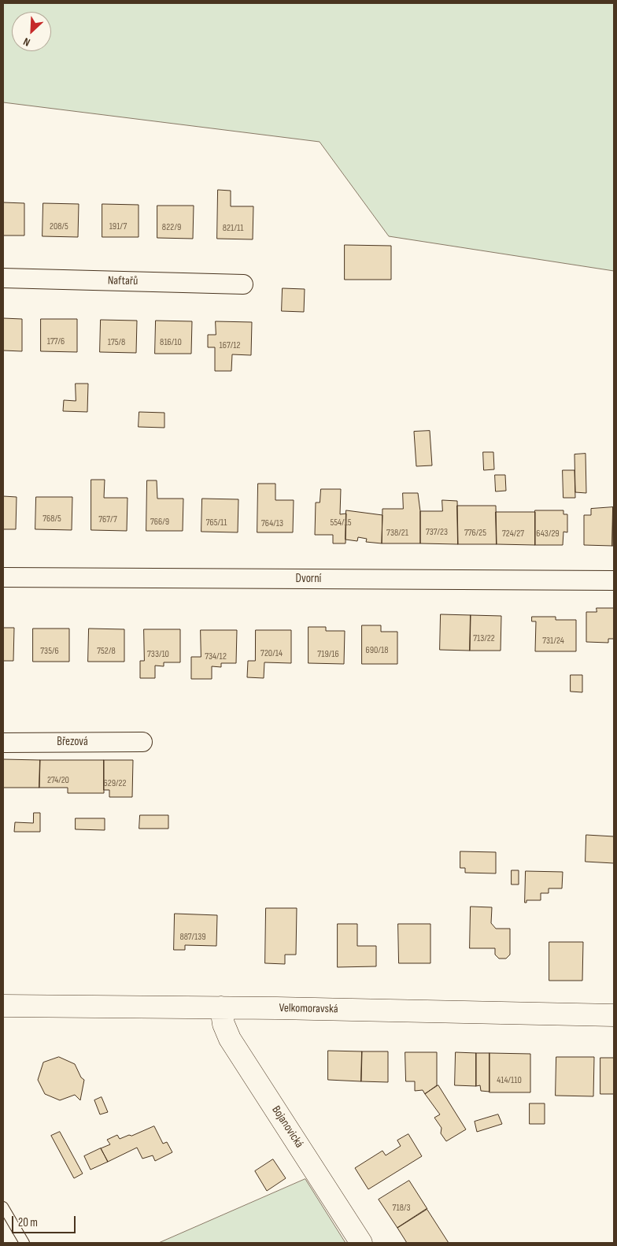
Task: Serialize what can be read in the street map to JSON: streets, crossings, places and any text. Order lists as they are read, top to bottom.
{
  "streets": {
    "street": [
      "Naftařů",
      "Dvorní",
      "Březová",
      "Velkomoravská",
      "Bojanovická"
    ]
  },
  "crossings": [
    ["Velkomoravská", "Bojanovická"]
  ],
  "house_numbers": [
    "208/5",
    "191/7",
    "822/9",
    "821/11",
    "177/6",
    "175/8",
    "816/10",
    "167/12",
    "768/5",
    "767/7",
    "766/9",
    "765/11",
    "554/15",
    "764/13",
    "737/23",
    "738/21",
    "776/25",
    "724/27",
    "643/29",
    "713/22",
    "731/24",
    "690/18",
    "735/6",
    "752/8",
    "720/14",
    "733/10",
    "719/16",
    "734/12",
    "274/20",
    "629/22",
    "887/139",
    "414/110",
    "718/3"
  ],
  "scale_bar": "20 m",
  "north": "bottom left"
}
